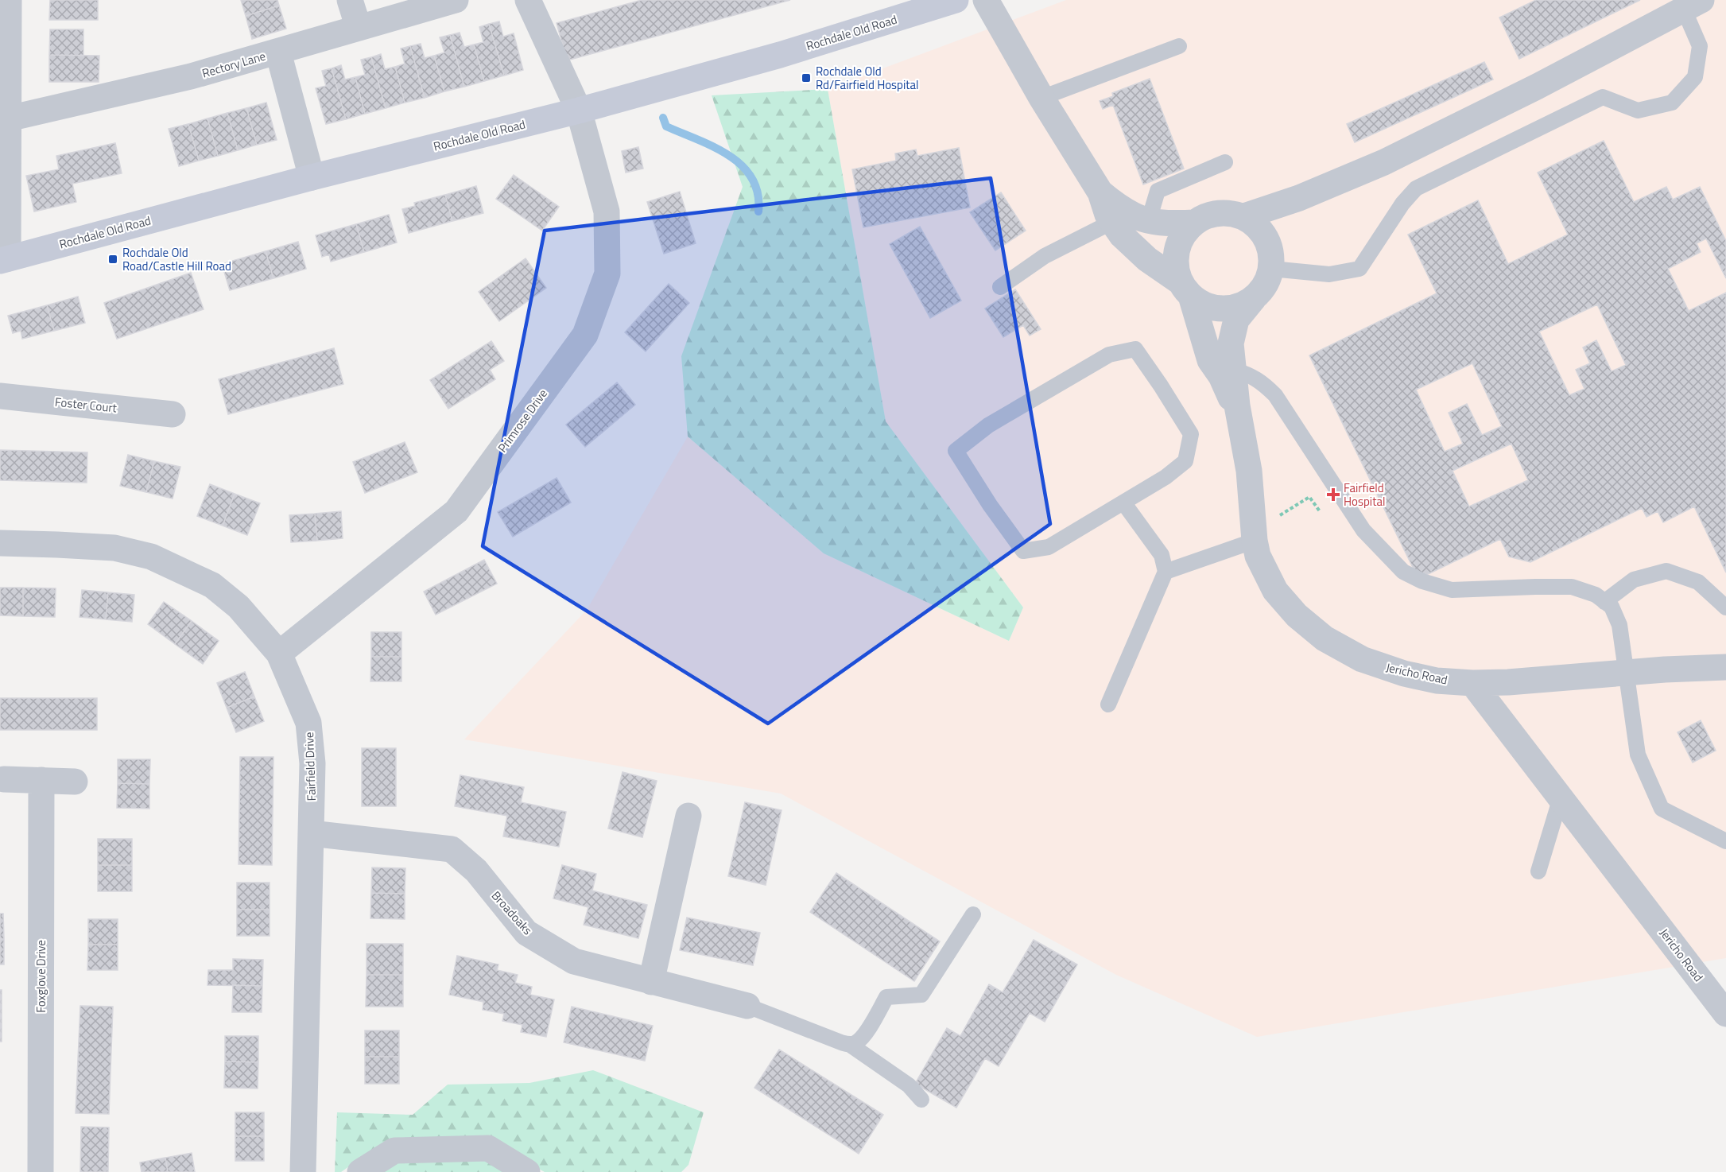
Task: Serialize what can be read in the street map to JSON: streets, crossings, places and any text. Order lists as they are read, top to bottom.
{
  "streets": {
    "main road": ["Rochdale Old Road"],
    "street": [
      "Rectory Lane",
      "Foster Court",
      "Primrose Drive",
      "Jericho Road",
      "Fairfield Drive",
      "Broadoaks",
      "Foxglove Drive"
    ]
  },
  "crossings": [
    ["Rochdale Old Road", "Primrose Drive"],
    ["Primrose Drive", "Fairfield Drive"],
    ["Fairfield Drive", "Broadoaks"]
  ],
  "places": {
    "transit": ["Rochdale Old Rd/Fairfield Hospital", "Rochdale Old Road/Castle Hill Road"],
    "health": ["Fairfield Hospital"]
  }
}
